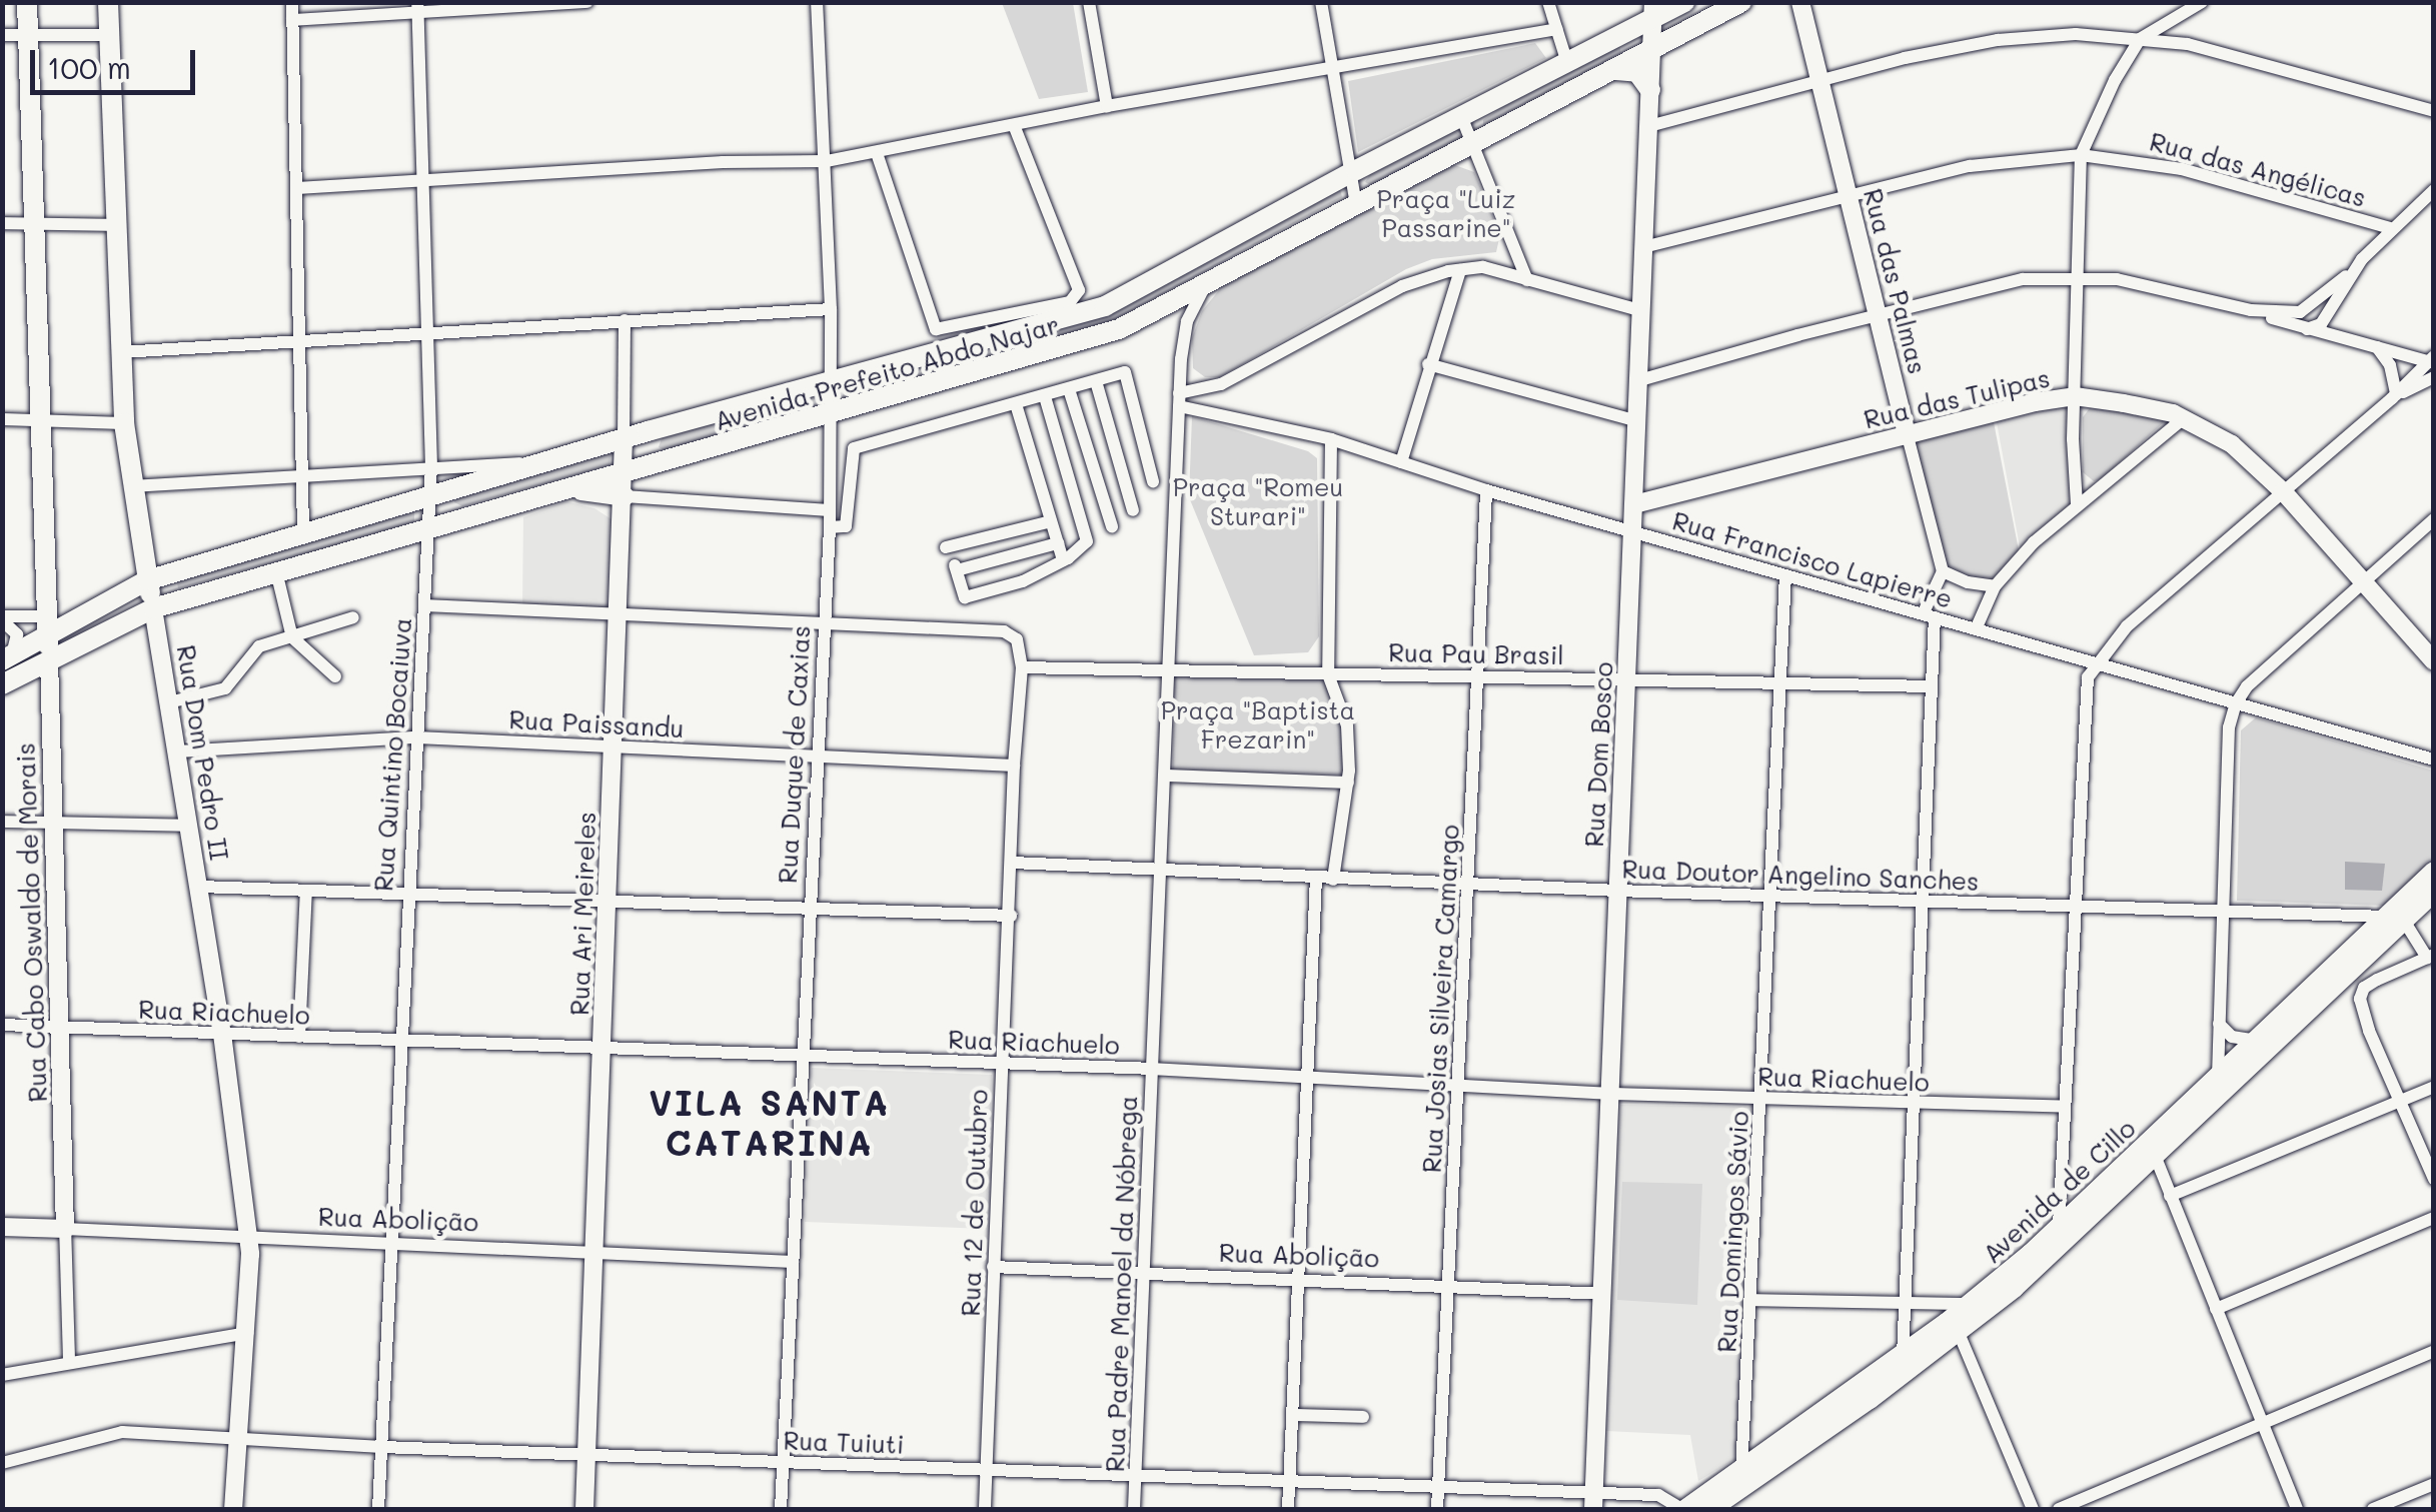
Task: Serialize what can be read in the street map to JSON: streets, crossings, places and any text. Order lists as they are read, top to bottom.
{
  "streets": {
    "main road": [
      "Rua das Palmas",
      "Avenida Prefeito Abdo Najar",
      "Rua das Tulipas",
      "Rua Dom Pedro II",
      "Rua Dom Bosco",
      "Rua Ari Meireles",
      "Rua Cabo Oswaldo de Morais",
      "Avenida de Cillo",
      "Rua Abolição"
    ],
    "street": [
      "Rua das Angélicas",
      "Rua Francisco Lapierre",
      "Rua Pau Brasil",
      "Rua Paissandu",
      "Rua Quintino Bocaiuva",
      "Rua Duque de Caxias",
      "Rua Doutor Angelino Sanches",
      "Rua Josias Silveira Camargo",
      "Rua Riachuelo",
      "Rua 12 de Outubro",
      "Rua Domingos Sávio",
      "Rua Padre Manoel da Nóbrega",
      "Rua Tuiuti"
    ]
  },
  "crossings": [
    ["Rua das Angélicas", "Rua das Palmas"],
    ["Rua das Angélicas", "Rua Dom Bosco"],
    ["Rua das Palmas", "Rua das Tulipas"],
    ["Avenida Prefeito Abdo Najar", "Rua Dom Pedro II"],
    ["Avenida Prefeito Abdo Najar", "Rua Quintino Bocaiuva"],
    ["Avenida Prefeito Abdo Najar", "Rua Duque de Caxias"],
    ["Avenida Prefeito Abdo Najar", "Rua Dom Bosco"],
    ["Avenida Prefeito Abdo Najar", "Rua Ari Meireles"],
    ["Avenida Prefeito Abdo Najar", "Rua Cabo Oswaldo de Morais"],
    ["Avenida Prefeito Abdo Najar", "Rua Padre Manoel da Nóbrega"],
    ["Rua das Tulipas", "Rua Dom Bosco"],
    ["Rua Francisco Lapierre", "Rua Dom Bosco"],
    ["Rua Francisco Lapierre", "Rua Josias Silveira Camargo"],
    ["Rua Francisco Lapierre", "Rua Domingos Sávio"],
    ["Rua Francisco Lapierre", "Rua Padre Manoel da Nóbrega"],
    ["Rua Pau Brasil", "Rua Dom Bosco"],
    ["Rua Pau Brasil", "Rua Josias Silveira Camargo"],
    ["Rua Pau Brasil", "Rua 12 de Outubro"],
    ["Rua Pau Brasil", "Rua Domingos Sávio"],
    ["Rua Pau Brasil", "Rua Padre Manoel da Nóbrega"],
    ["Rua Paissandu", "Rua Dom Pedro II"],
    ["Rua Paissandu", "Rua Quintino Bocaiuva"],
    ["Rua Paissandu", "Rua Duque de Caxias"],
    ["Rua Paissandu", "Rua Ari Meireles"],
    ["Rua Paissandu", "Rua 12 de Outubro"],
    ["Rua Dom Pedro II", "Rua Riachuelo"],
    ["Rua Dom Pedro II", "Rua Abolição"],
    ["Rua Dom Pedro II", "Rua Tuiuti"],
    ["Rua Quintino Bocaiuva", "Rua Riachuelo"],
    ["Rua Quintino Bocaiuva", "Rua Abolição"],
    ["Rua Quintino Bocaiuva", "Rua Tuiuti"],
    ["Rua Duque de Caxias", "Rua Riachuelo"],
    ["Rua Duque de Caxias", "Rua 12 de Outubro"],
    ["Rua Duque de Caxias", "Rua Abolição"],
    ["Rua Duque de Caxias", "Rua Tuiuti"],
    ["Rua Dom Bosco", "Rua Doutor Angelino Sanches"],
    ["Rua Dom Bosco", "Rua Riachuelo"],
    ["Rua Dom Bosco", "Rua Abolição"],
    ["Rua Dom Bosco", "Rua Tuiuti"],
    ["Rua Doutor Angelino Sanches", "Rua Josias Silveira Camargo"],
    ["Rua Doutor Angelino Sanches", "Avenida de Cillo"],
    ["Rua Doutor Angelino Sanches", "Rua 12 de Outubro"],
    ["Rua Doutor Angelino Sanches", "Rua Domingos Sávio"],
    ["Rua Doutor Angelino Sanches", "Rua Padre Manoel da Nóbrega"],
    ["Rua Ari Meireles", "Rua Riachuelo"],
    ["Rua Ari Meireles", "Rua Abolição"],
    ["Rua Ari Meireles", "Rua Tuiuti"],
    ["Rua Cabo Oswaldo de Morais", "Rua Riachuelo"],
    ["Rua Cabo Oswaldo de Morais", "Rua Abolição"],
    ["Rua Josias Silveira Camargo", "Rua Riachuelo"],
    ["Rua Josias Silveira Camargo", "Rua Abolição"],
    ["Rua Josias Silveira Camargo", "Rua Tuiuti"],
    ["Rua Riachuelo", "Rua 12 de Outubro"],
    ["Rua Riachuelo", "Rua Domingos Sávio"],
    ["Rua Riachuelo", "Rua Padre Manoel da Nóbrega"],
    ["Avenida de Cillo", "Rua Domingos Sávio"],
    ["Avenida de Cillo", "Rua Tuiuti"],
    ["Rua 12 de Outubro", "Rua Abolição"],
    ["Rua 12 de Outubro", "Rua Tuiuti"],
    ["Rua Abolição", "Rua Padre Manoel da Nóbrega"],
    ["Rua Padre Manoel da Nóbrega", "Rua Tuiuti"]
  ],
  "districts": ["VILA SANTA CATARINA"],
  "parks": ["Praça \"Luiz Passarine\"", "Praça \"Romeu Sturari\"", "Praça \"Baptista Frezarin\""],
  "scale_bar": "100 m"
}
